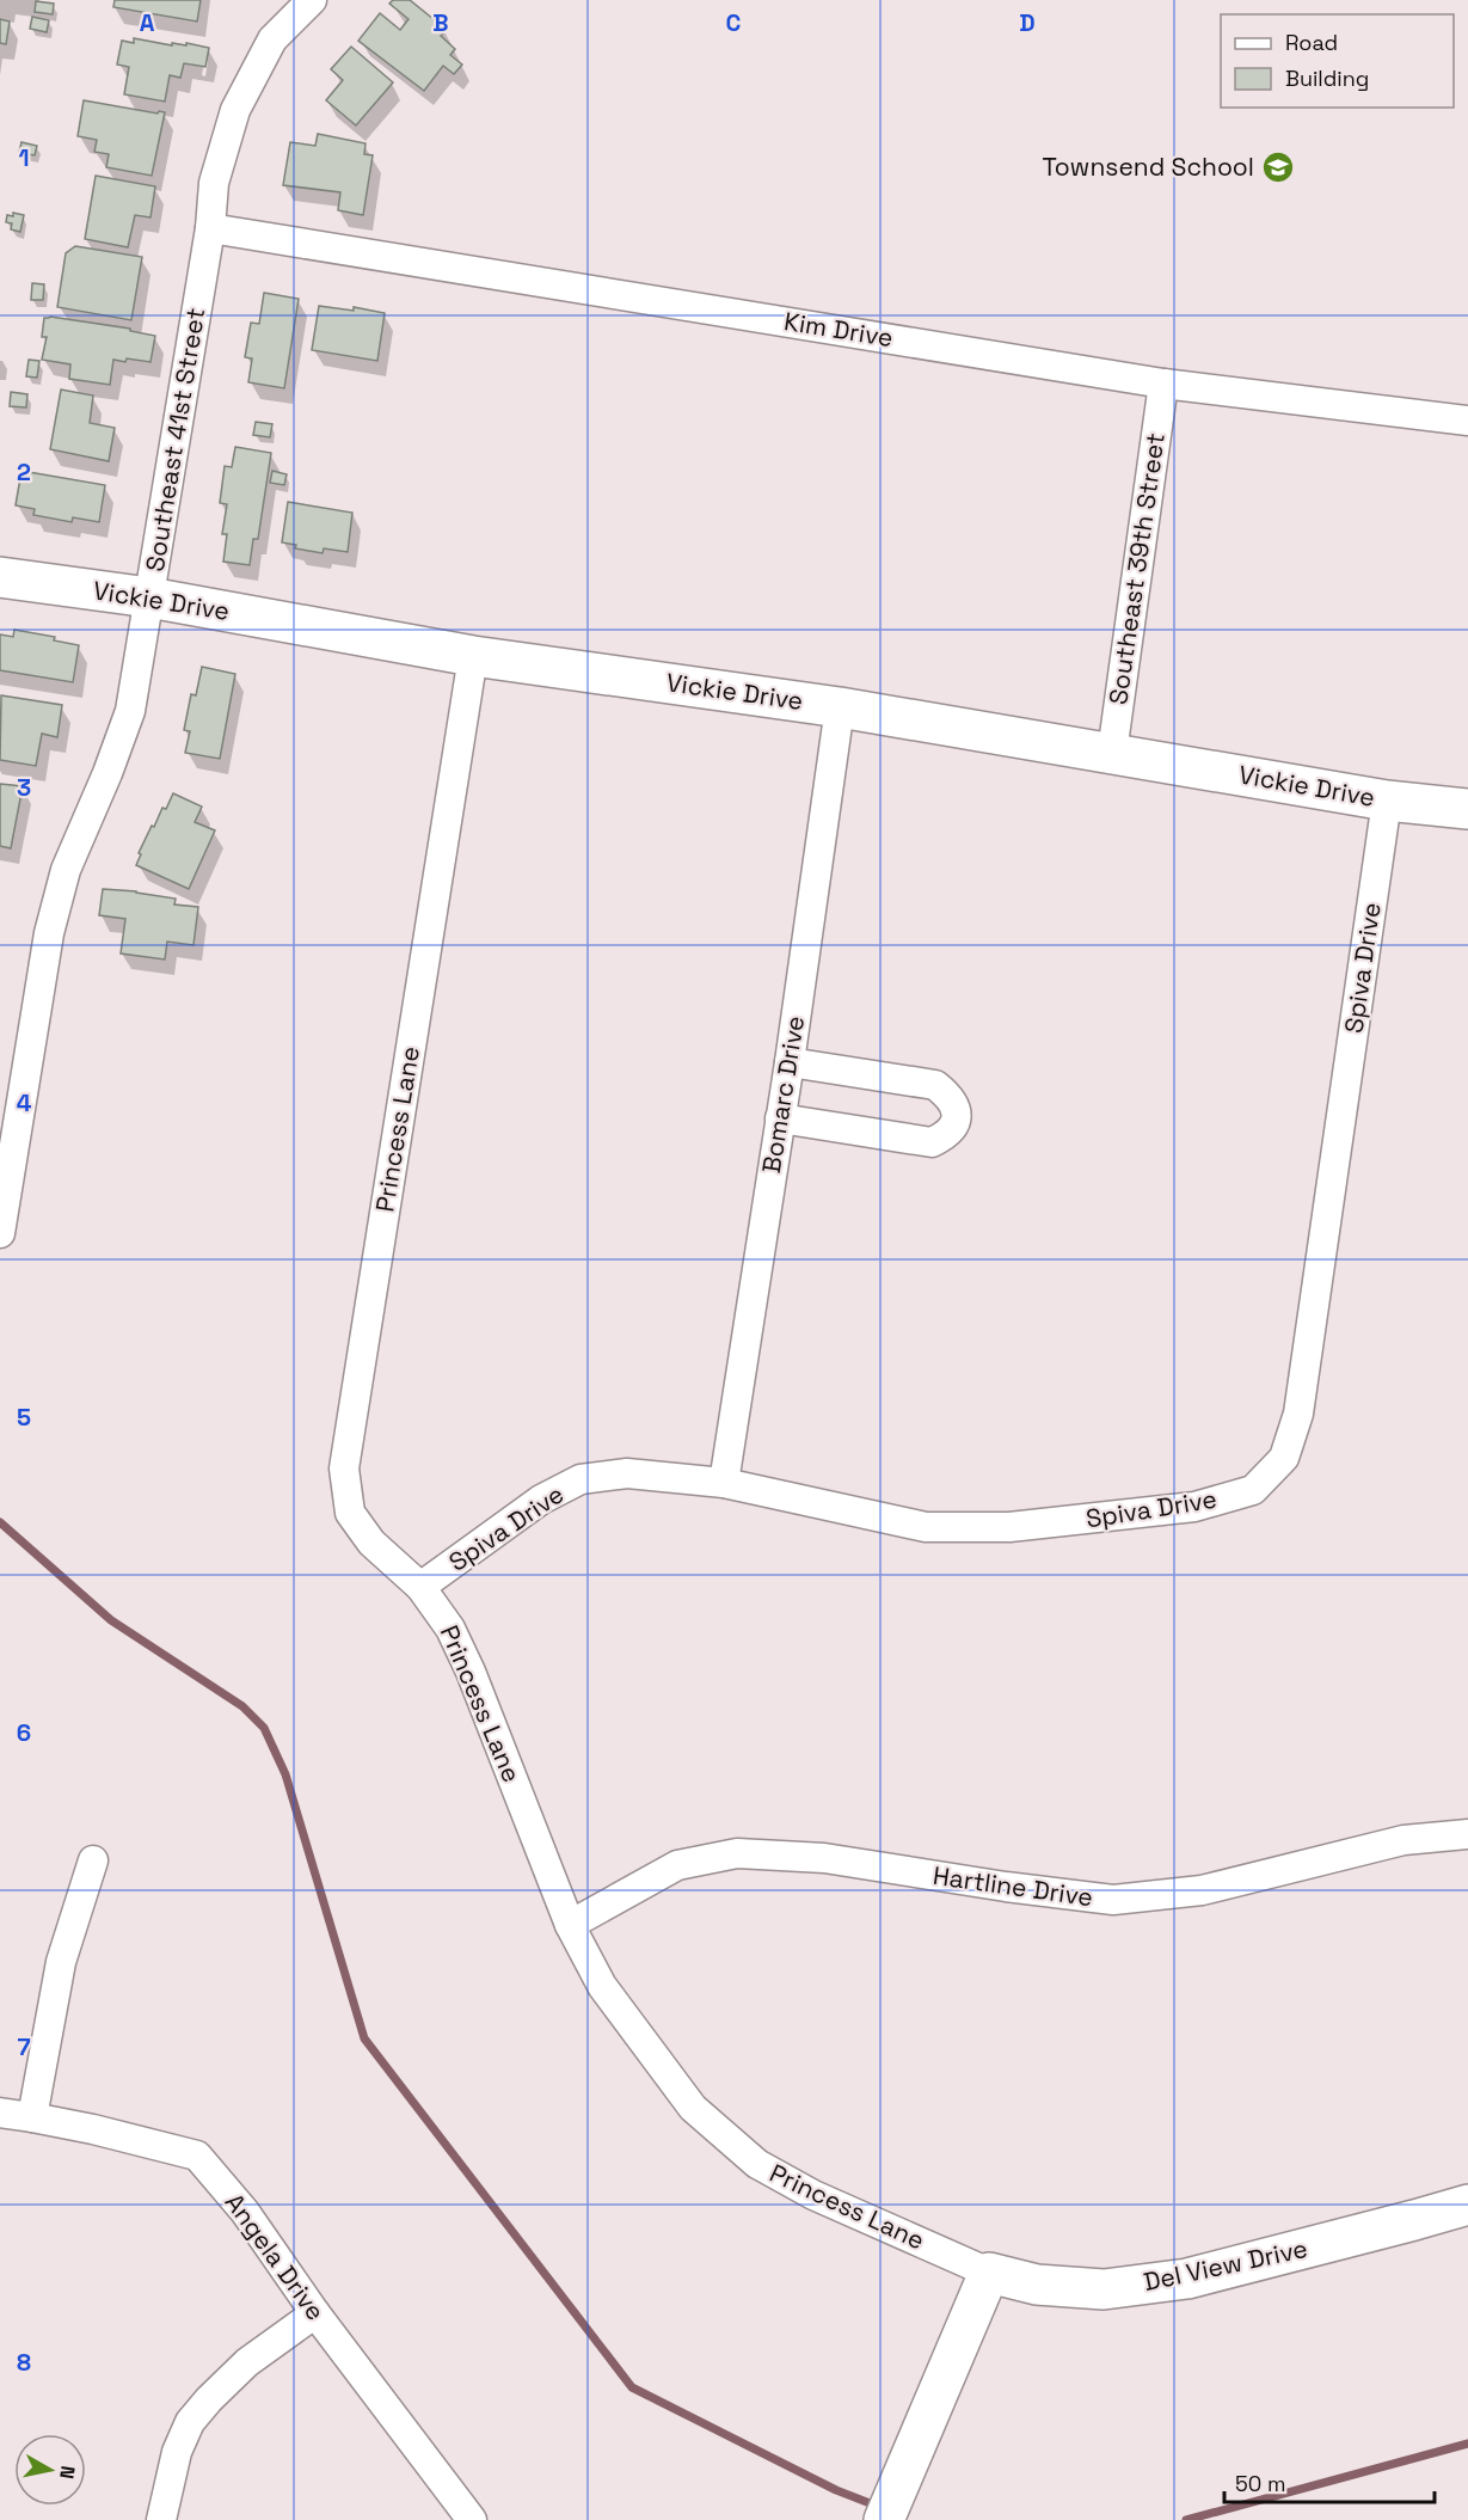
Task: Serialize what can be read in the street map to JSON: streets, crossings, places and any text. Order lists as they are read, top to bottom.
{
  "streets": {
    "street": [
      "Kim Drive",
      "Southeast 41st Street",
      "Southeast 39th Street",
      "Vickie Drive",
      "Spiva Drive",
      "Bomarc Drive",
      "Princess Lane",
      "Hartline Drive",
      "Angela Drive",
      "Del View Drive"
    ]
  },
  "crossings": [
    ["Kim Drive", "Southeast 41st Street"],
    ["Kim Drive", "Southeast 39th Street"],
    ["Southeast 41st Street", "Vickie Drive"],
    ["Southeast 39th Street", "Vickie Drive"],
    ["Vickie Drive", "Spiva Drive"],
    ["Vickie Drive", "Bomarc Drive"],
    ["Vickie Drive", "Princess Lane"],
    ["Spiva Drive", "Bomarc Drive"],
    ["Spiva Drive", "Princess Lane"],
    ["Princess Lane", "Hartline Drive"],
    ["Princess Lane", "Del View Drive"]
  ],
  "places": {
    "school or university": ["Townsend School"]
  },
  "legend": ["Road", "Building"],
  "scale_bar": "50 m",
  "north": "right",
  "grid": {
    "columns": [
      "A",
      "B",
      "C",
      "D"
    ],
    "rows": [
      "1",
      "2",
      "3",
      "4",
      "5",
      "6",
      "7",
      "8"
    ]
  }
}
